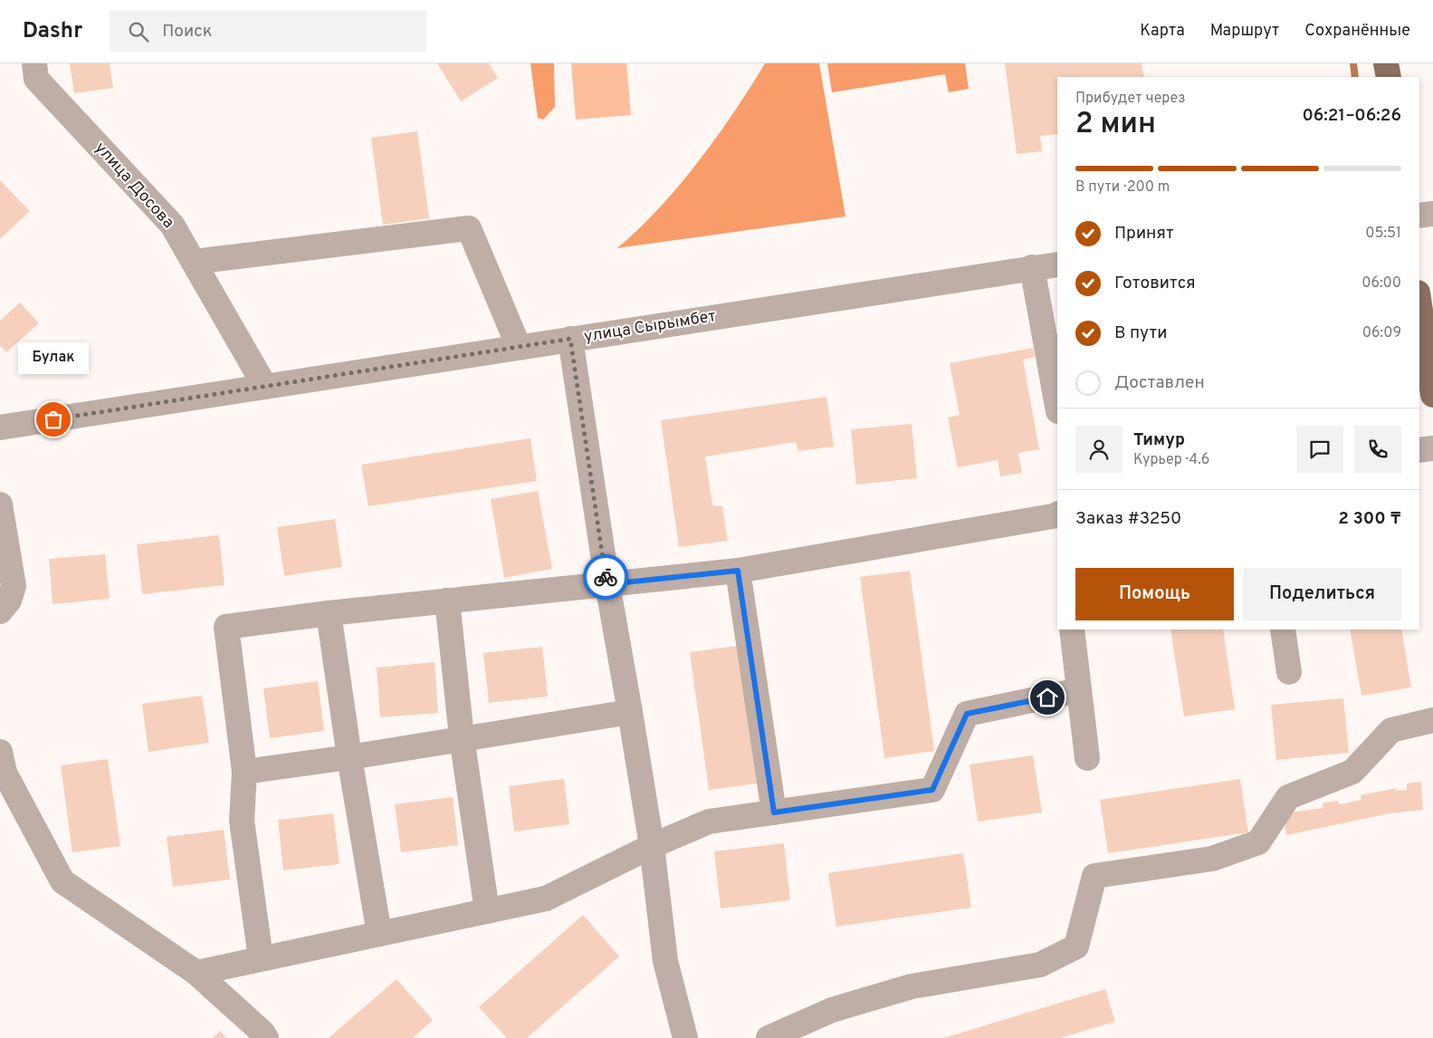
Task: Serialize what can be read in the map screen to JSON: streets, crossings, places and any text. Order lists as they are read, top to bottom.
{
  "streets": {
    "street": ["улица Досова", "улица Сырымбет"]
  },
  "crossings": [
    ["улица Досова", "улица Сырымбет"]
  ],
  "places": ["Булак"],
  "page": {
    "header": "Dashr",
    "search": "Поиск",
    "nav": ["Карта", "Маршрут", "Сохранённые"],
    "heading": ["2 мин", "Прибудет через", "06:21–06:26"],
    "panel": [
      "Тимур",
      "Курьер · 4.6",
      "Заказ #3250",
      "2 300 ₸"
    ],
    "bar": "В пути · 200 m",
    "list": [
      ["Принят", "05:51"],
      ["Готовится", "06:00"],
      ["В пути", "06:09"],
      "Доставлен"
    ],
    "bubble": "Булак",
    "buttons": ["Помощь", "Поделиться"]
  }
}
